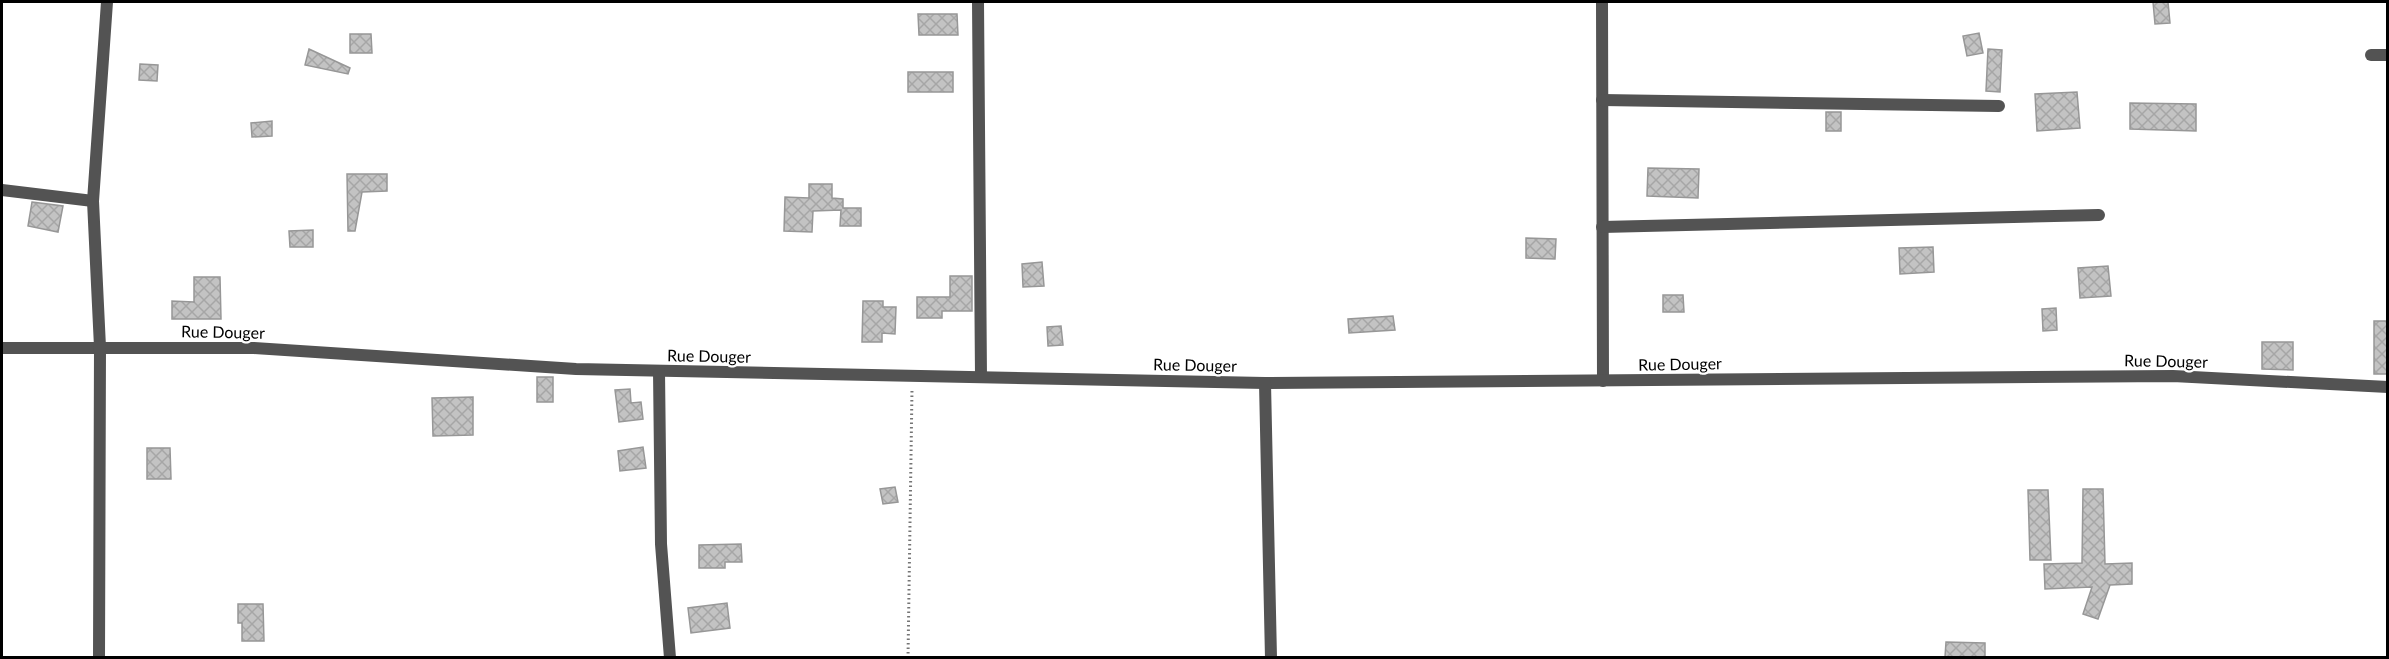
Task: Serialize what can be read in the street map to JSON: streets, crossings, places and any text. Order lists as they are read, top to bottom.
{
  "streets": {
    "street": ["Rue Douger"]
  }
}
